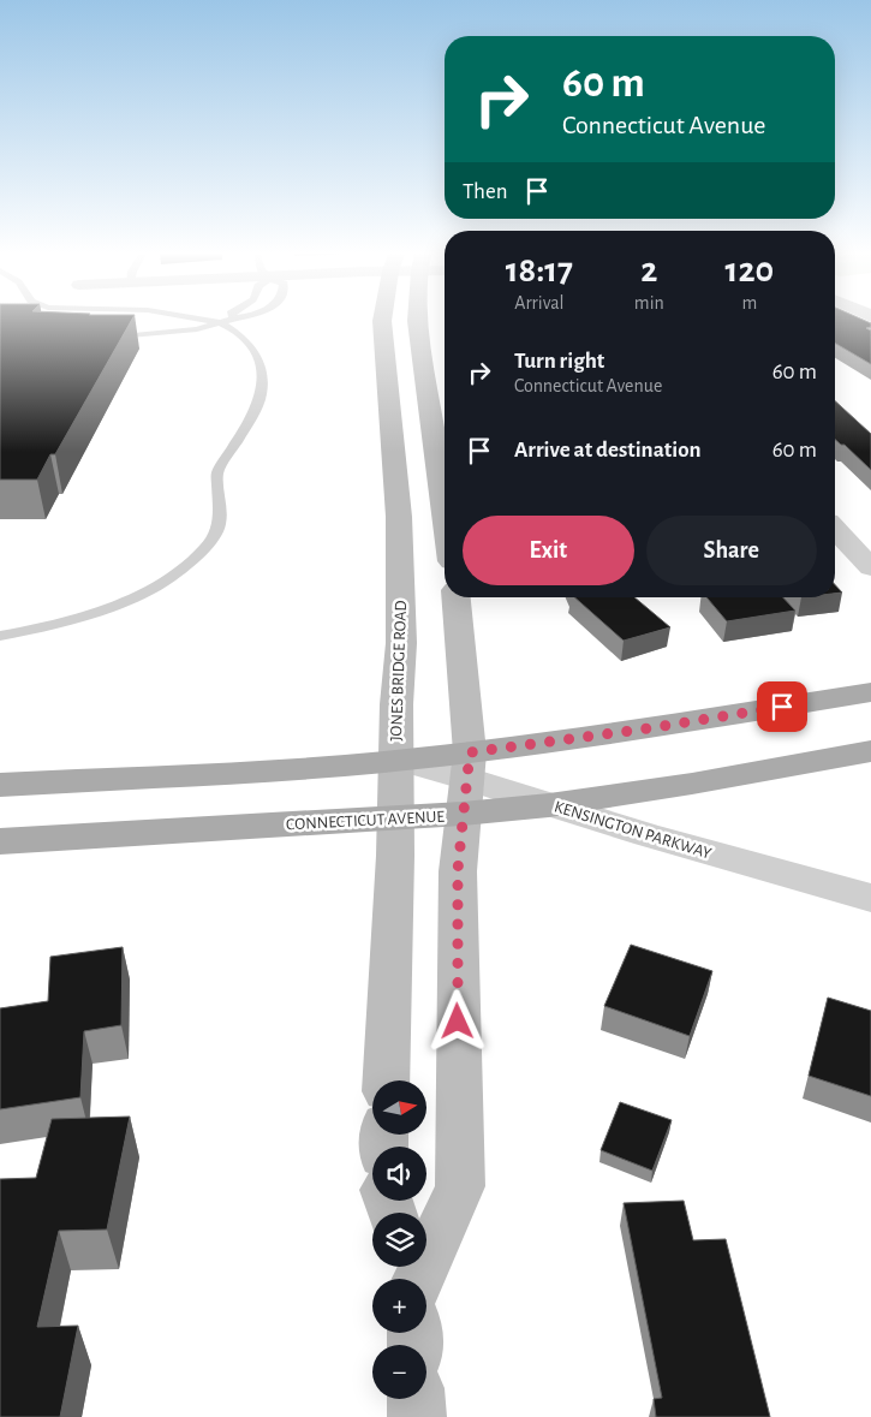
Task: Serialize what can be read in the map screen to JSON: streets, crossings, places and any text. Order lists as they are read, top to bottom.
{
  "streets": {
    "main road": ["JONES BRIDGE ROAD", "CONNECTICUT AVENUE"],
    "street": ["KENSINGTON PARKWAY"]
  },
  "crossings": [
    ["JONES BRIDGE ROAD", "CONNECTICUT AVENUE"],
    ["CONNECTICUT AVENUE", "KENSINGTON PARKWAY"]
  ],
  "north": "right",
  "page": {
    "turn": ["60 m", "Connecticut Avenue"],
    "then": "Then",
    "eta": [
      "18:17",
      "Arrival",
      "2",
      "min",
      "120",
      "m"
    ],
    "list": [
      {
        "name": "Turn right",
        "note": "Connecticut Avenue",
        "value": "60 m"
      },
      {
        "name": "Arrive at destination",
        "value": "60 m"
      }
    ],
    "buttons": ["Exit", "Share"],
    "map_buttons": ["+", "−"]
  }
}
